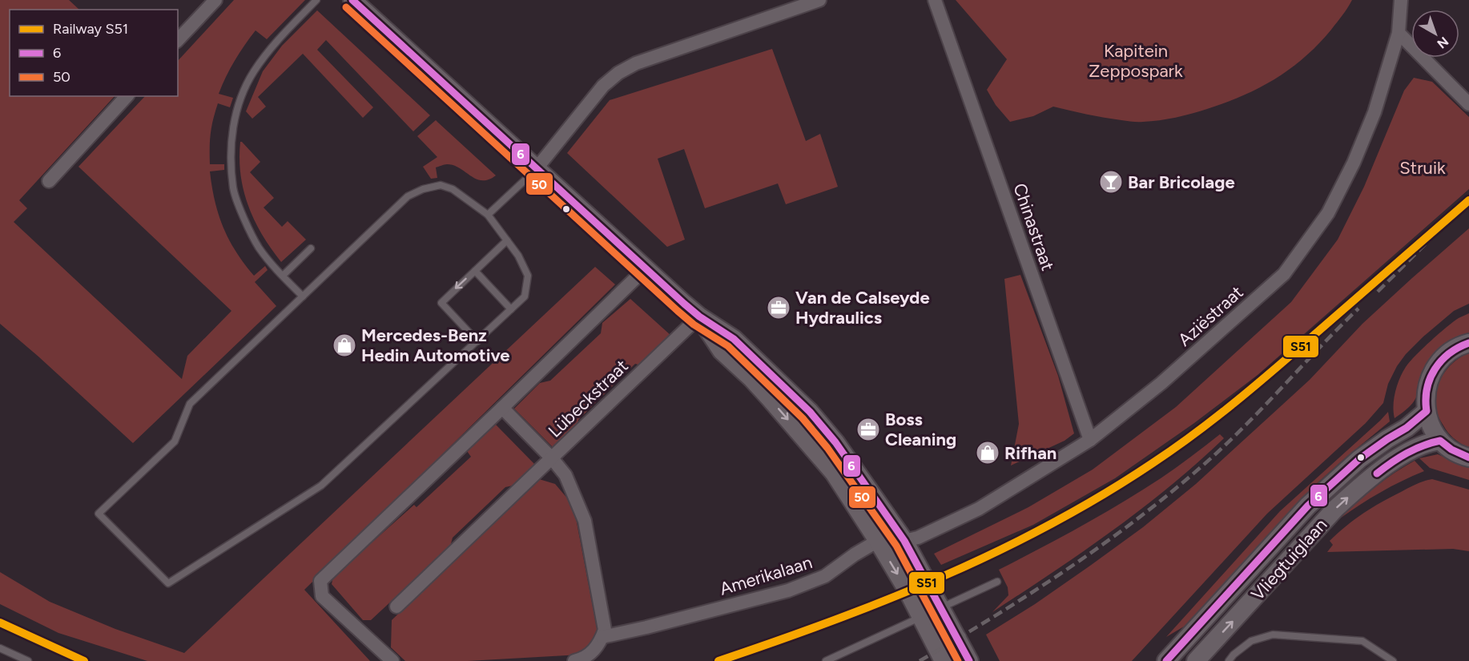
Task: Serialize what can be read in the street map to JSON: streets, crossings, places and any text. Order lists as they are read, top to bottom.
{
  "streets": {
    "main road": ["Vliegtuiglaan"],
    "street": [
      "Chinastraat",
      "Aziëstraat",
      "Lübeckstraat",
      "Amerikalaan"
    ]
  },
  "crossings": [
    ["Chinastraat", "Aziëstraat"]
  ],
  "parks": ["Kapitein Zeppospark", "Struik"],
  "places": {
    "bar": ["Bar Bricolage"],
    "office": ["Van de Calseyde Hydraulics", "Boss Cleaning"],
    "shop": ["Mercedes-Benz Hedin Automotive", "Rifhan"]
  },
  "lines": ["transit line 6", "transit line 50", "rail line S51"],
  "legend": ["Railway S51", "6", "50"],
  "north": "bottom right"
}
